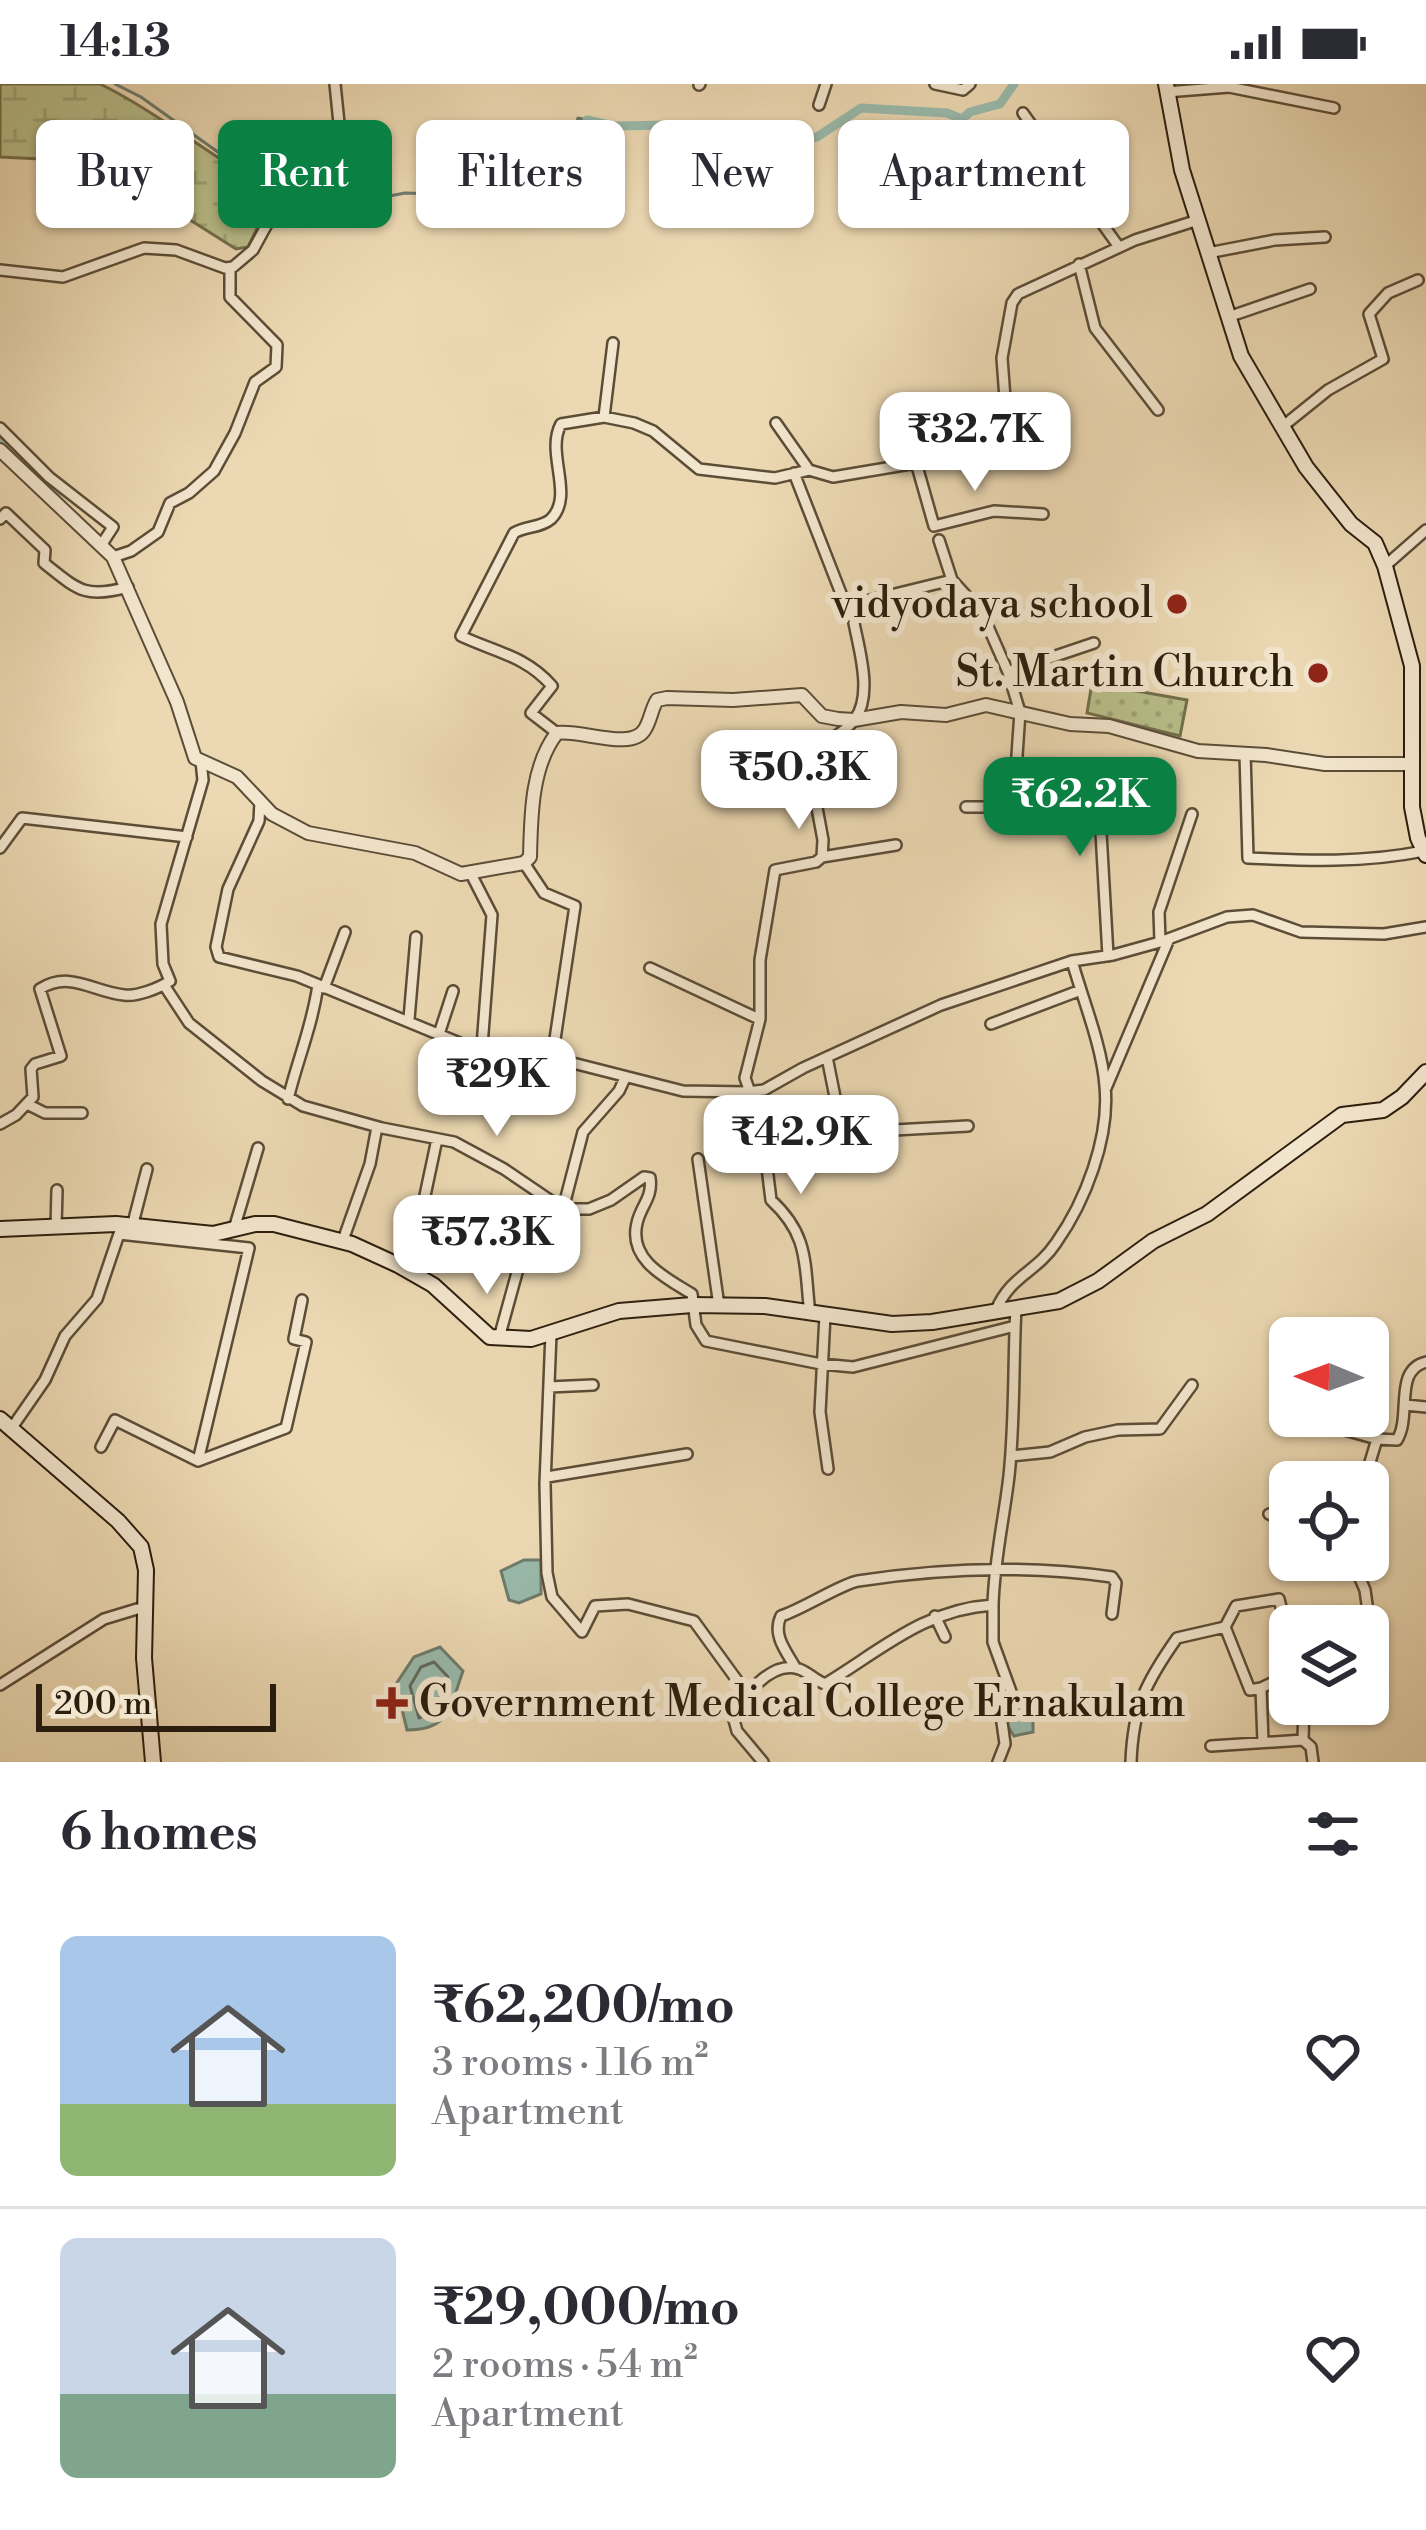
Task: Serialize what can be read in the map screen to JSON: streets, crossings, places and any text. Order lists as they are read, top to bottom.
{
  "places": {
    "other": ["vidyodaya school", "St. Martin Church"],
    "health": ["Government Medical College Ernakulam"]
  },
  "scale_bar": "200 m",
  "north": "left",
  "page": {
    "status": "14:13",
    "chip": [
      "Buy",
      "Rent",
      "Filters",
      "New",
      "Apartment"
    ],
    "price": [
      "₹32.7K",
      "₹50.3K",
      "₹62.2K",
      "₹29K",
      "₹42.9K",
      "₹57.3K"
    ],
    "scale": "200 m",
    "heading": "6 homes",
    "list": [
      {
        "name": "₹62,200/mo",
        "note": "3 rooms · 116 m² · Apartment"
      },
      {
        "name": "₹29,000/mo",
        "note": "2 rooms · 54 m² · Apartment"
      }
    ]
  }
}
